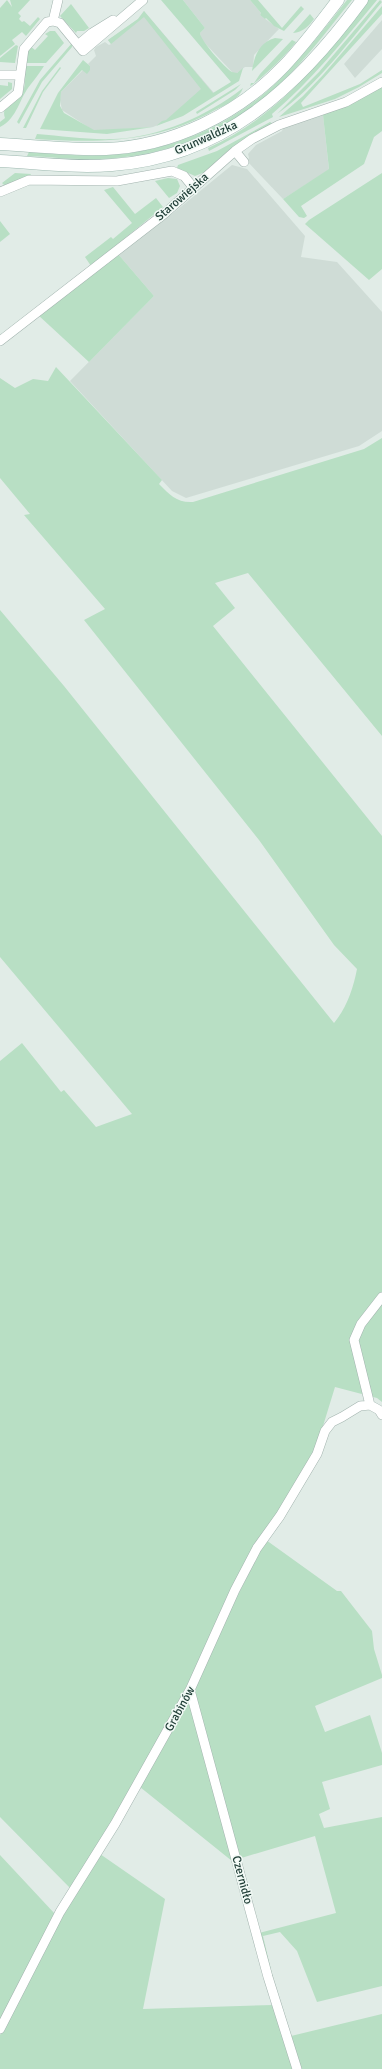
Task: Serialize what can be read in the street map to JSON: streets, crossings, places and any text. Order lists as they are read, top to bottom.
{
  "streets": {
    "main road": ["Grunwaldzka"],
    "street": ["Starowiejska", "Grabinów", "Czernidło"]
  },
  "crossings": [
    ["Grunwaldzka", "Starowiejska"],
    ["Grabinów", "Czernidło"]
  ]
}
